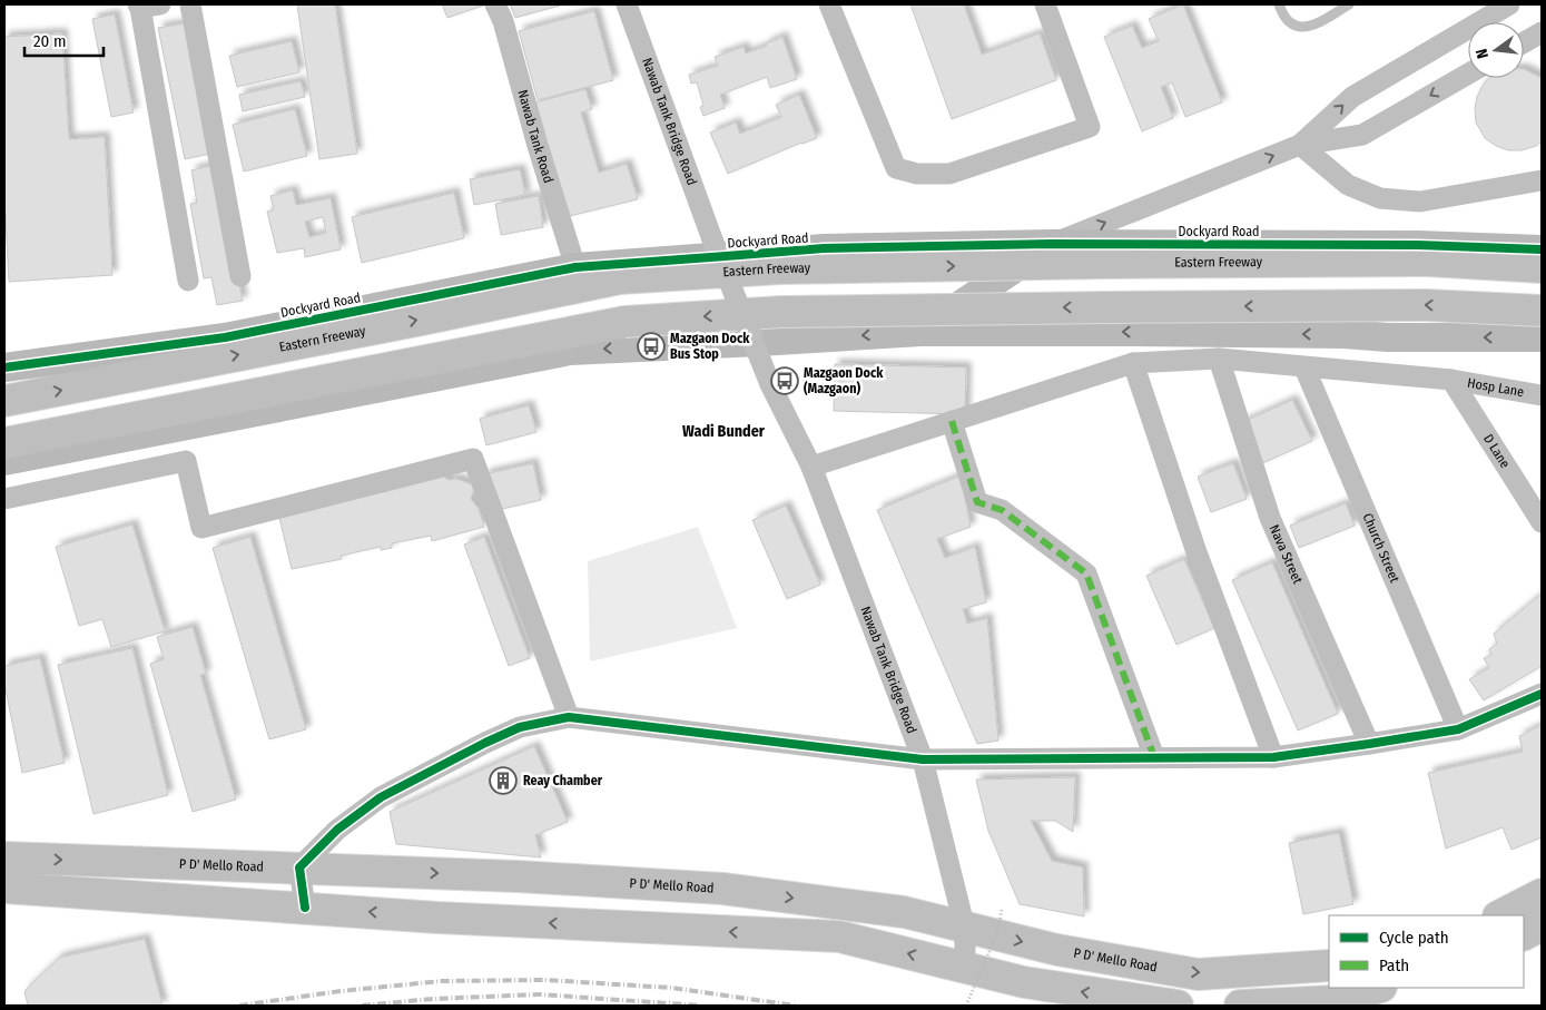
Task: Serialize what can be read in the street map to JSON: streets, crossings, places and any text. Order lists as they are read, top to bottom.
{
  "streets": {
    "main road": ["Eastern Freeway", "P D' Mello Road"],
    "street": [
      "Nawab Tank Bridge Road",
      "Nawab Tank Road",
      "Dockyard Road",
      "Hosp Lane",
      "D Lane",
      "Church Street",
      "Nava Street"
    ]
  },
  "crossings": [
    ["Nawab Tank Bridge Road", "Dockyard Road"],
    ["Nawab Tank Bridge Road", "Hosp Lane"],
    ["Nawab Tank Bridge Road", "P D' Mello Road"],
    ["Nawab Tank Road", "Dockyard Road"],
    ["Hosp Lane", "D Lane"],
    ["Hosp Lane", "Church Street"],
    ["Hosp Lane", "Nava Street"]
  ],
  "districts": ["Wadi Bunder"],
  "places": {
    "bus stop": ["Mazgaon Dock Bus Stop", "Mazgaon Dock (Mazgaon)"],
    "building": ["Reay Chamber"]
  },
  "legend": ["Cycle path", "Path"],
  "scale_bar": "20 m",
  "north": "left"
}
